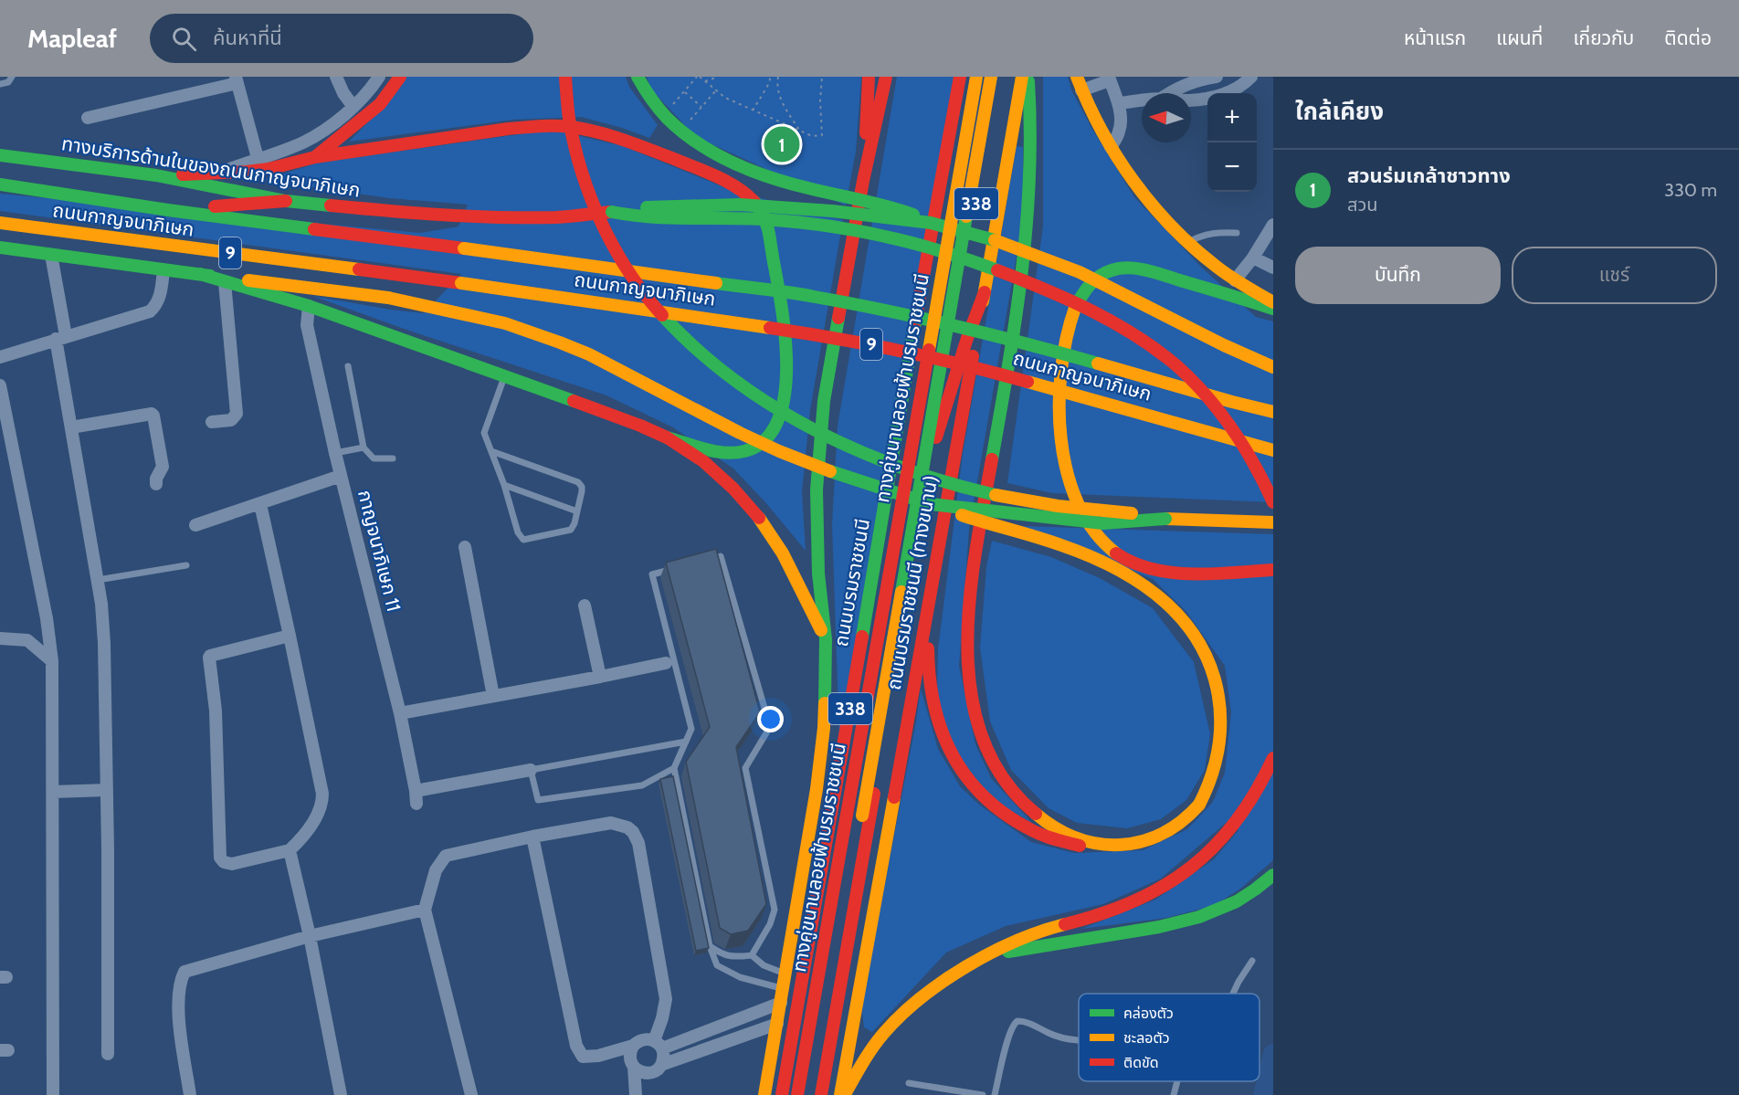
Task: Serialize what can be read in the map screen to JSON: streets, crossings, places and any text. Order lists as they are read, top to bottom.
{
  "streets": {
    "main road": [
      "ทางบริการด้านในของถนนกาญจนาภิเษก",
      "338",
      "ถนนกาญจนาภิเษก",
      "9",
      "ทางคู่ขนานลอยฟ้าบรมราชชนนี",
      "ถนนบรมราชชนนี",
      "ถนนบรมราชชนนี (ทางขนาน)"
    ],
    "street": ["กาญจนาภิเษก 11"]
  },
  "legend": ["คล่องตัว", "ชะลอตัว", "ติดขัด"],
  "north": "left",
  "page": {
    "header": "Mapleaf",
    "search": "ค้นหาที่นี่",
    "nav": [
      "หน้าแรก",
      "แผนที่",
      "เกี่ยวกับ",
      "ติดต่อ"
    ],
    "heading": "ใกล้เคียง",
    "map_buttons": ["+", "−"],
    "pins": "1",
    "list": [
      {
        "mark": "1",
        "name": "สวนร่มเกล้าชาวทาง",
        "note": "สวน",
        "value": "330 m"
      }
    ],
    "buttons": ["บันทึก", "แชร์"]
  }
}
